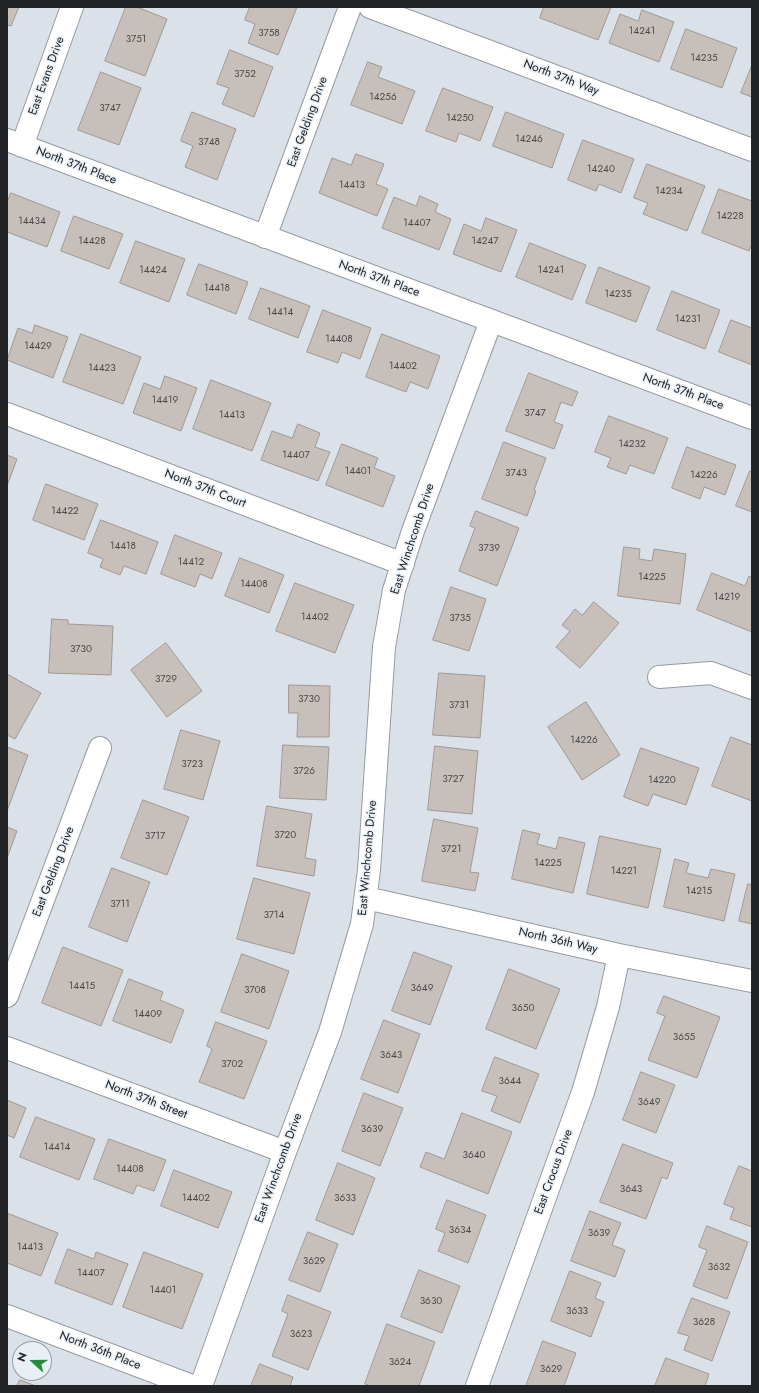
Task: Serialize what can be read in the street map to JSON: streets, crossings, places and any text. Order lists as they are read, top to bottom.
{
  "streets": {
    "street": [
      "East Evans Drive",
      "North 37th Way",
      "East Gelding Drive",
      "North 37th Place",
      "North 37th Court",
      "East Winchcomb Drive",
      "North 36th Way",
      "North 37th Street",
      "East Crocus Drive",
      "North 36th Place"
    ]
  },
  "crossings": [
    ["East Evans Drive", "North 37th Place"],
    ["East Gelding Drive", "North 37th Place"],
    ["North 37th Place", "East Winchcomb Drive"],
    ["North 37th Court", "East Winchcomb Drive"],
    ["East Winchcomb Drive", "North 36th Way"],
    ["East Winchcomb Drive", "North 37th Street"],
    ["North 36th Way", "East Crocus Drive"]
  ],
  "house_numbers": [
    "14241",
    "3758",
    "3751",
    "14235",
    "3752",
    "14256",
    "3747",
    "14250",
    "14246",
    "3748",
    "14240",
    "14413",
    "14234",
    "14228",
    "14434",
    "14407",
    "14428",
    "14247",
    "14424",
    "14241",
    "14418",
    "14235",
    "14414",
    "14231",
    "14408",
    "14429",
    "14402",
    "14423",
    "14419",
    "3747",
    "14413",
    "14232",
    "14407",
    "14401",
    "3743",
    "14226",
    "14422",
    "14418",
    "3739",
    "14412",
    "14225",
    "14408",
    "14219",
    "14402",
    "3735",
    "3730",
    "3729",
    "3730",
    "3731",
    "14226",
    "3723",
    "3726",
    "3727",
    "14220",
    "3720",
    "3717",
    "3721",
    "14225",
    "14221",
    "14215",
    "3711",
    "3714",
    "14415",
    "3649",
    "3708",
    "3650",
    "14409",
    "3655",
    "3643",
    "3702",
    "3644",
    "3649",
    "3639",
    "14414",
    "3640",
    "14408",
    "3643",
    "14402",
    "3633",
    "3634",
    "3639",
    "14413",
    "3629",
    "3632",
    "14407",
    "14401",
    "3630",
    "3633",
    "3628",
    "3623",
    "3624",
    "3629"
  ],
  "north": "left"
}
